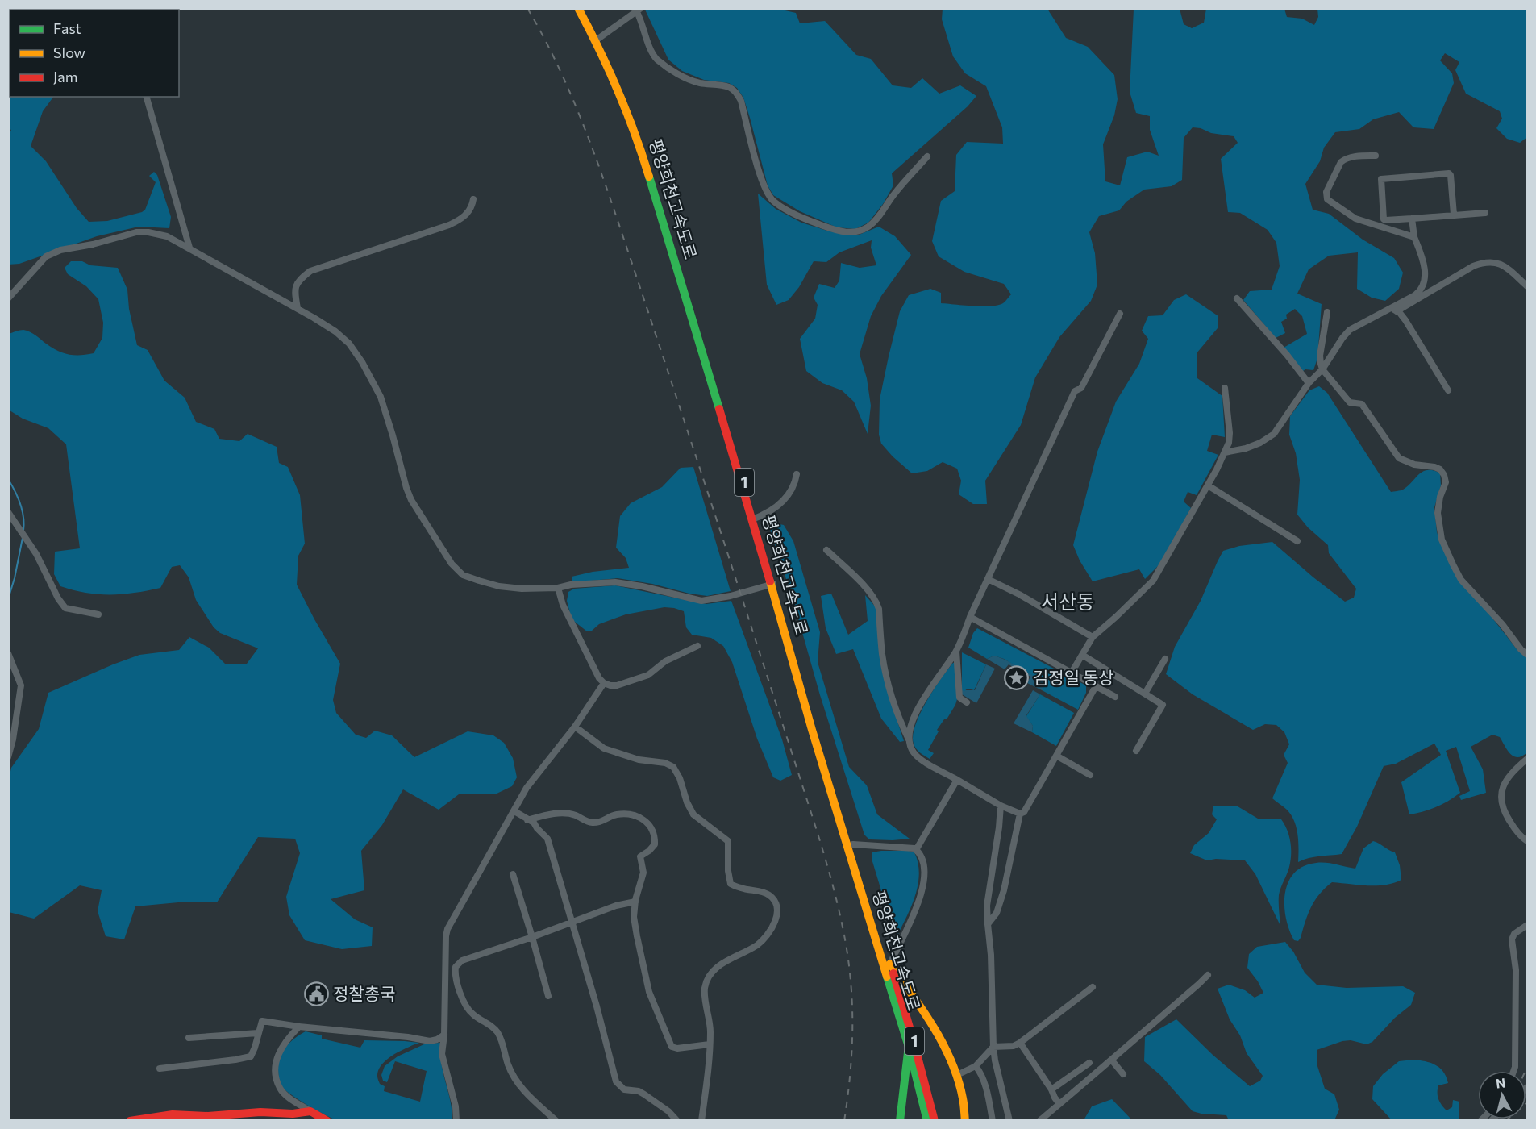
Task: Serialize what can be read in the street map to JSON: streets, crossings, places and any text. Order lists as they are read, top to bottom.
{
  "streets": {
    "main road": ["평양희천고속도로", "1"]
  },
  "crossings": [
    ["평양희천고속도로", "1"]
  ],
  "districts": ["서산동"],
  "places": {
    "place": ["김정일 동상"],
    "public building": ["정찰총국"]
  },
  "legend": ["Fast", "Slow", "Jam"],
  "north": "top"
}
